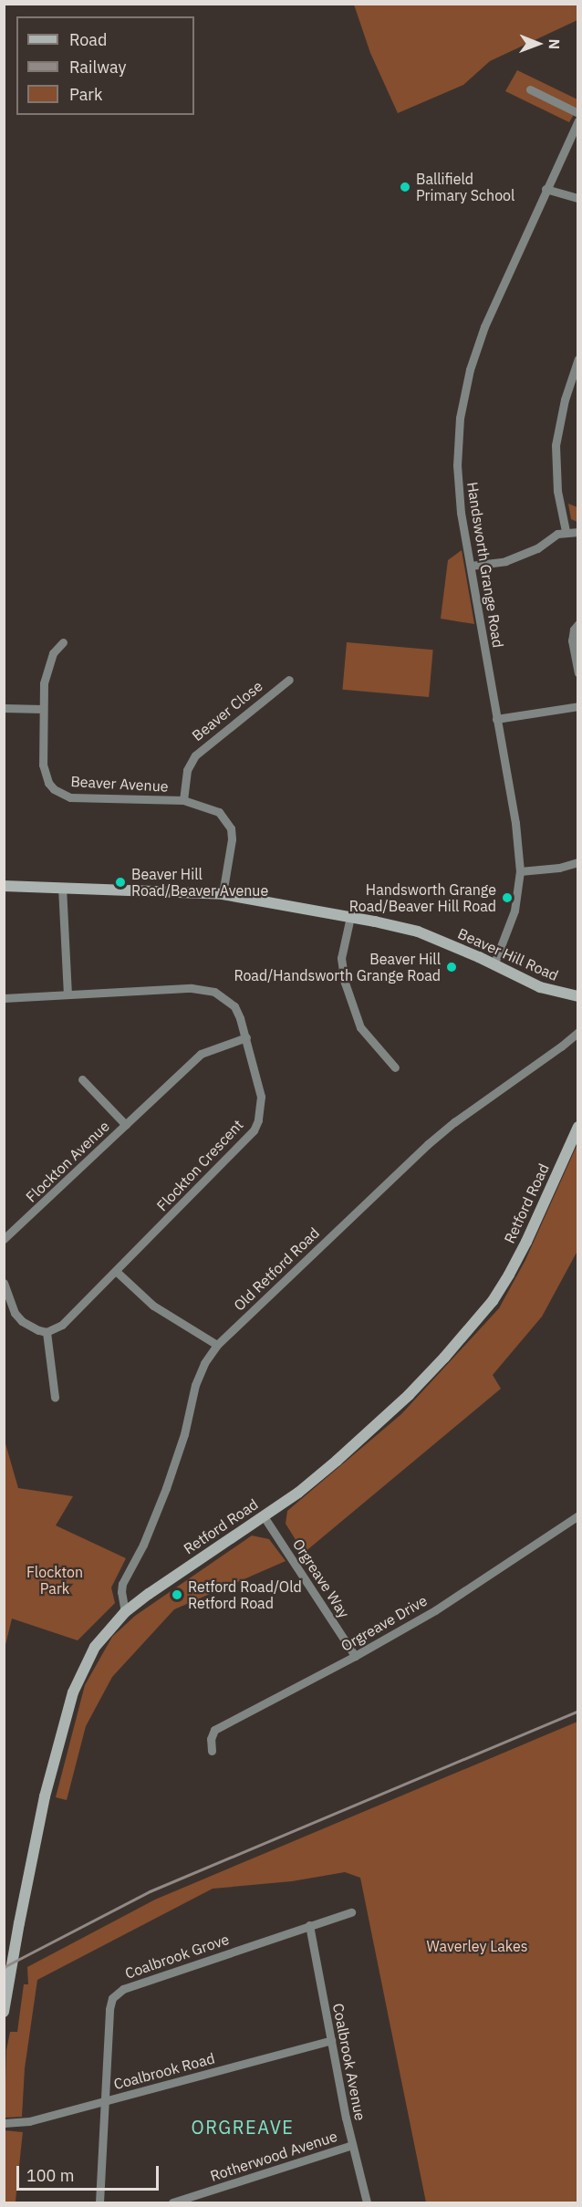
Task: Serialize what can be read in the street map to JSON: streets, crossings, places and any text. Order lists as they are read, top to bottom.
{
  "streets": {
    "main road": ["Beaver Hill Road", "Retford Road"],
    "street": [
      "Handsworth Grange Road",
      "Beaver Close",
      "Beaver Avenue",
      "Flockton Avenue",
      "Flockton Crescent",
      "Old Retford Road",
      "Orgreave Way",
      "Orgreave Drive",
      "Coalbrook Grove",
      "Coalbrook Avenue",
      "Coalbrook Road",
      "Rotherwood Avenue"
    ]
  },
  "crossings": [
    ["Handsworth Grange Road", "Beaver Hill Road"],
    ["Beaver Close", "Beaver Avenue"],
    ["Beaver Avenue", "Beaver Hill Road"],
    ["Flockton Avenue", "Flockton Crescent"],
    ["Retford Road", "Old Retford Road"],
    ["Retford Road", "Orgreave Way"],
    ["Orgreave Way", "Orgreave Drive"],
    ["Coalbrook Grove", "Coalbrook Avenue"],
    ["Coalbrook Grove", "Coalbrook Road"],
    ["Coalbrook Avenue", "Coalbrook Road"],
    ["Coalbrook Avenue", "Rotherwood Avenue"]
  ],
  "districts": ["ORGREAVE"],
  "parks": ["Flockton Park", "Waverley Lakes"],
  "places": [
    "Ballifield Primary School",
    "Beaver Hill Road/Beaver Avenue",
    "Handsworth Grange Road/Beaver Hill Road",
    "Beaver Hill Road/Handsworth Grange Road",
    "Retford Road/Old Retford Road"
  ],
  "legend": ["Road", "Railway", "Park"],
  "scale_bar": "100 m",
  "north": "right"
}
